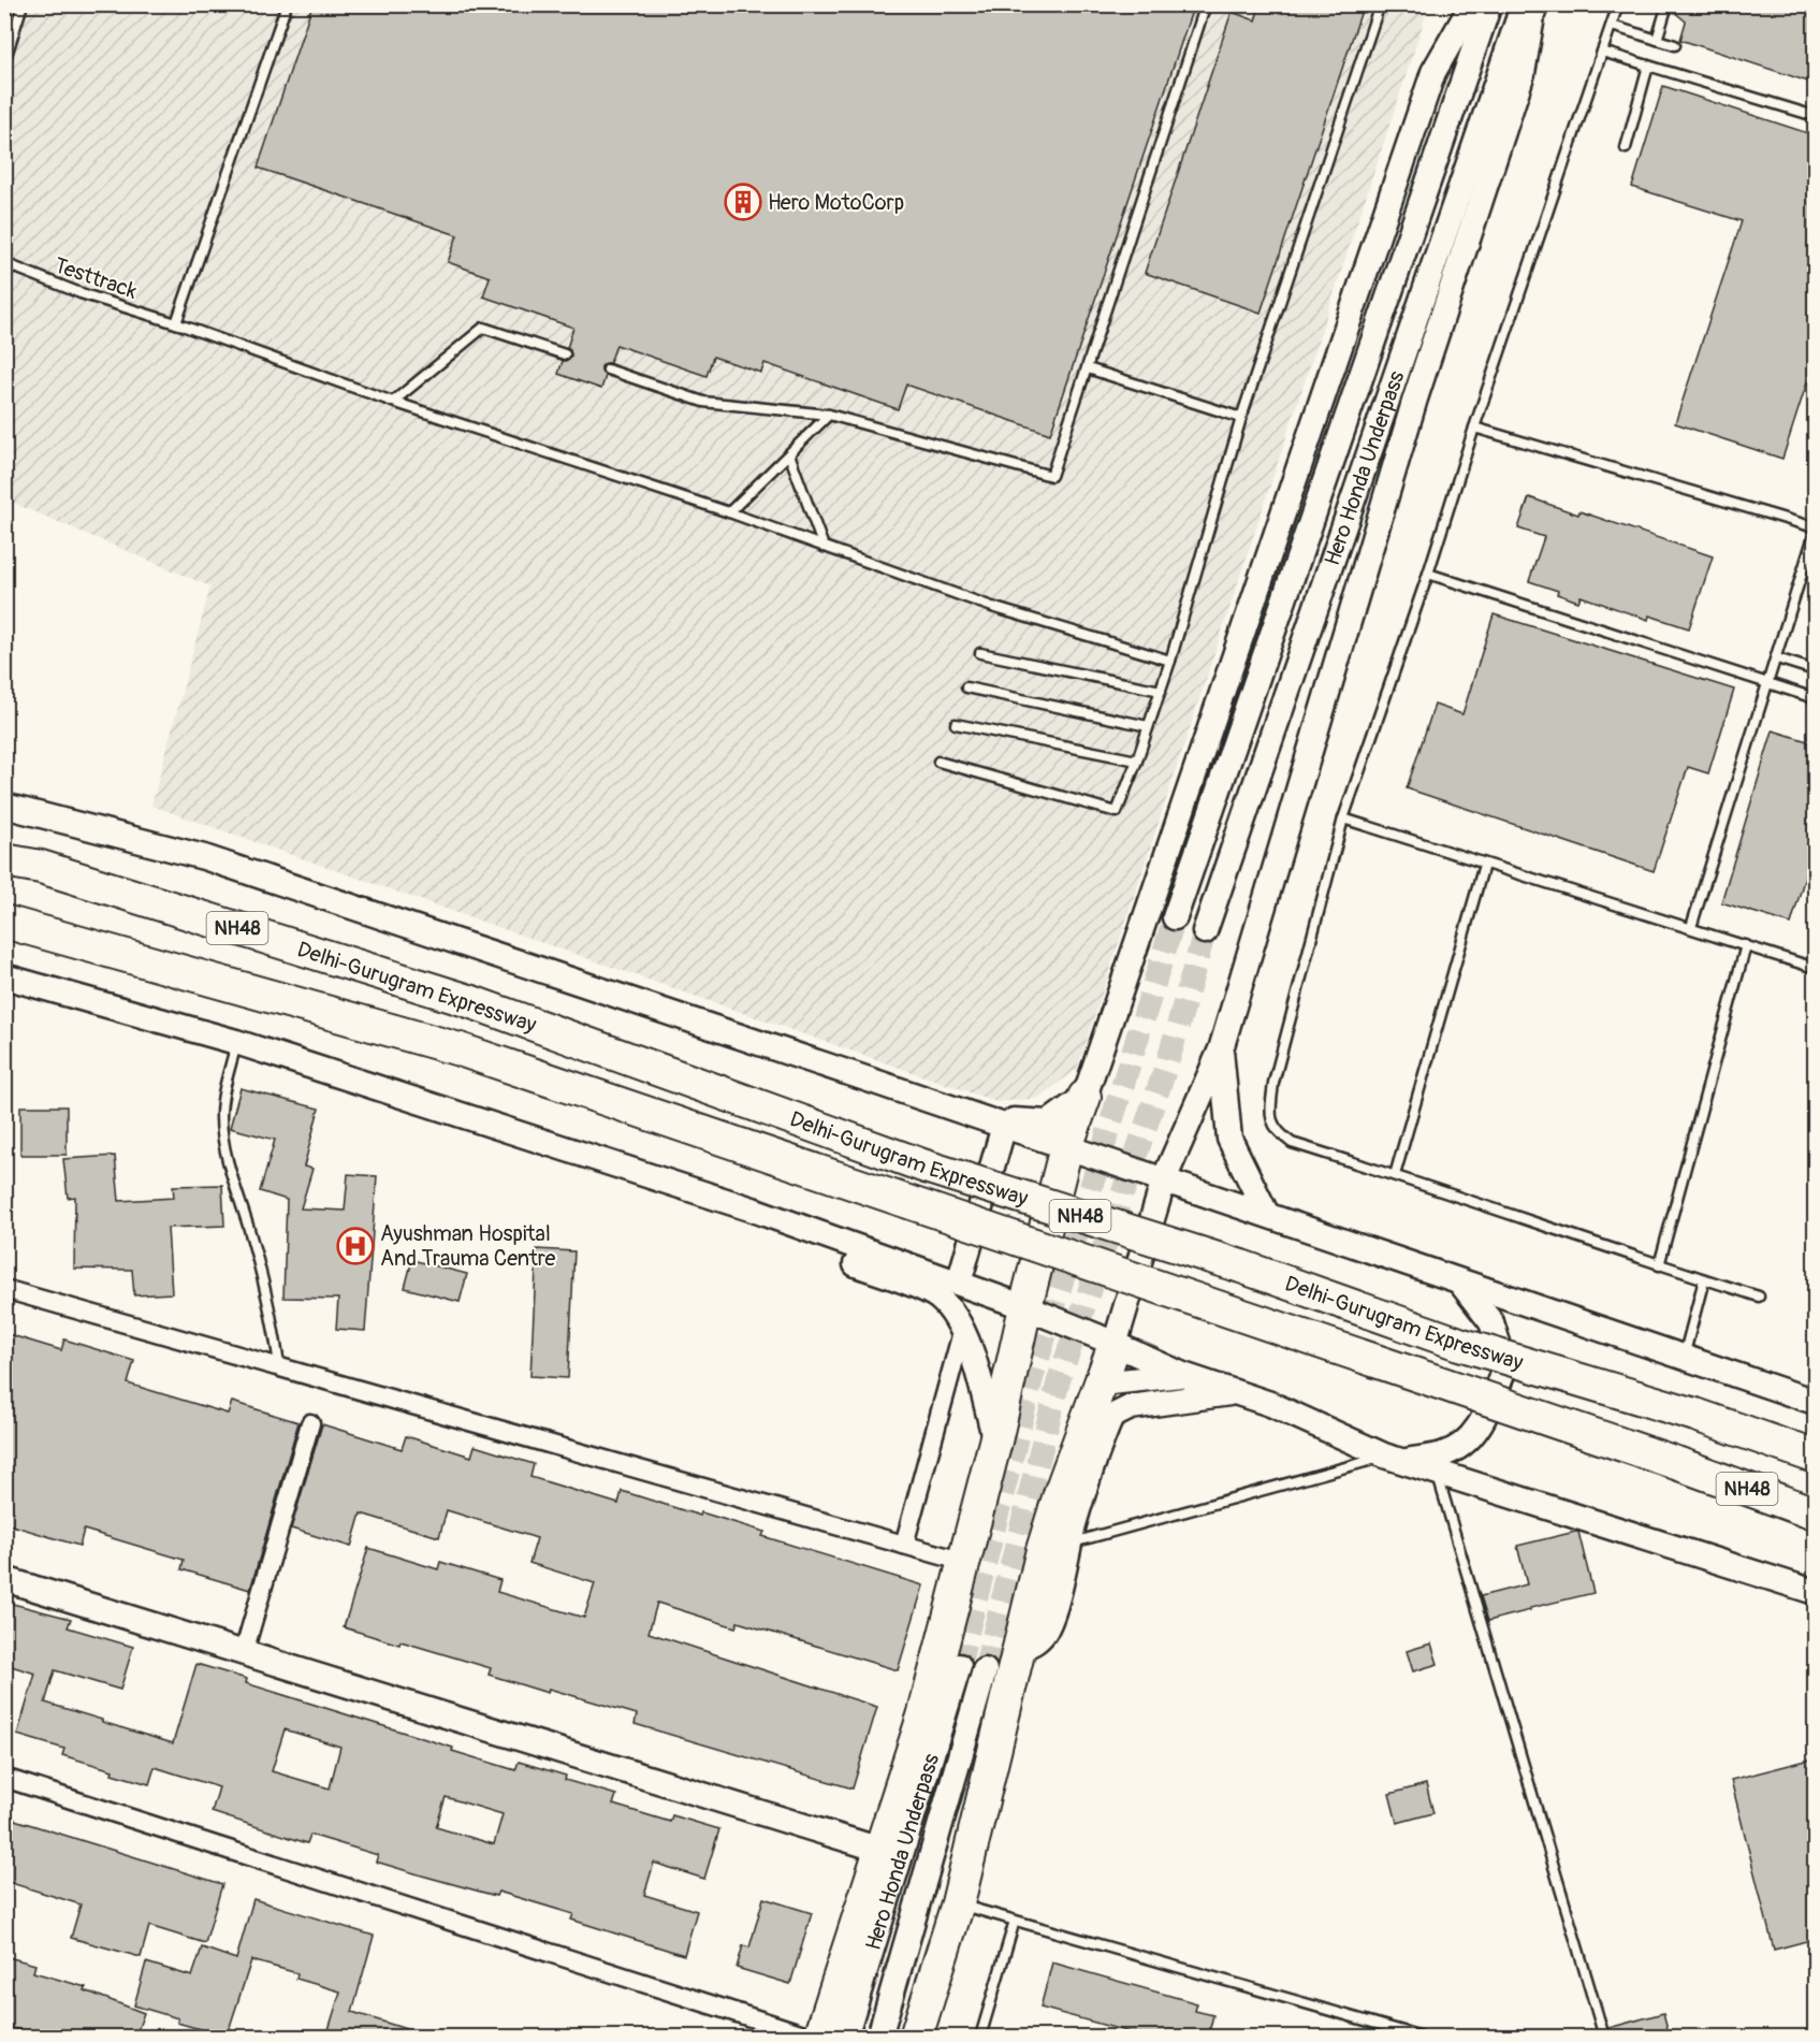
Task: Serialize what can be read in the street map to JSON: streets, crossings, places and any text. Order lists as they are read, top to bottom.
{
  "streets": {
    "highway": ["NH48", "Delhi-Gurugram Expressway"],
    "main road": ["Hero Honda Underpass"],
    "lane": ["Testtrack"]
  },
  "places": {
    "building": ["Hero MotoCorp"],
    "hospital": ["Ayushman Hospital And Trauma Centre"]
  }
}
